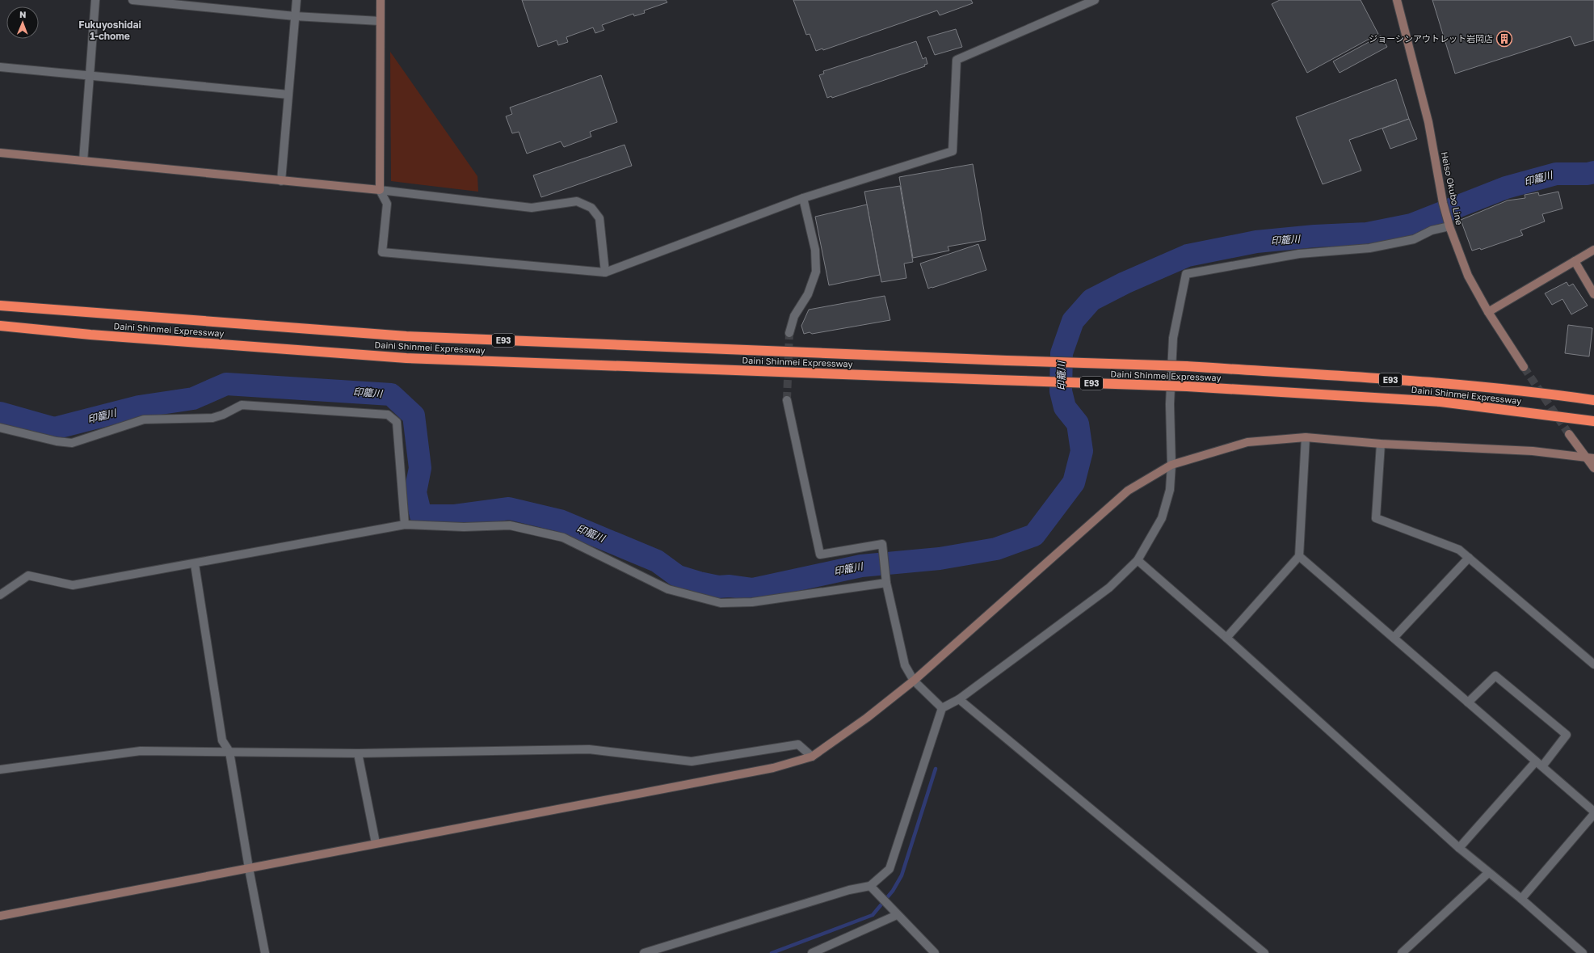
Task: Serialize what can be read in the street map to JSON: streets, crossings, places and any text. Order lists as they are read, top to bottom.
{
  "streets": {
    "highway": ["Daini Shinmei Expressway", "E93"],
    "street": ["Heiso Okubo Line"]
  },
  "districts": ["Fukuyoshidai 1-chome"],
  "water": ["印籠川"],
  "places": {
    "building": ["ジョーシンアウトレット岩岡店"]
  },
  "north": "top"
}
